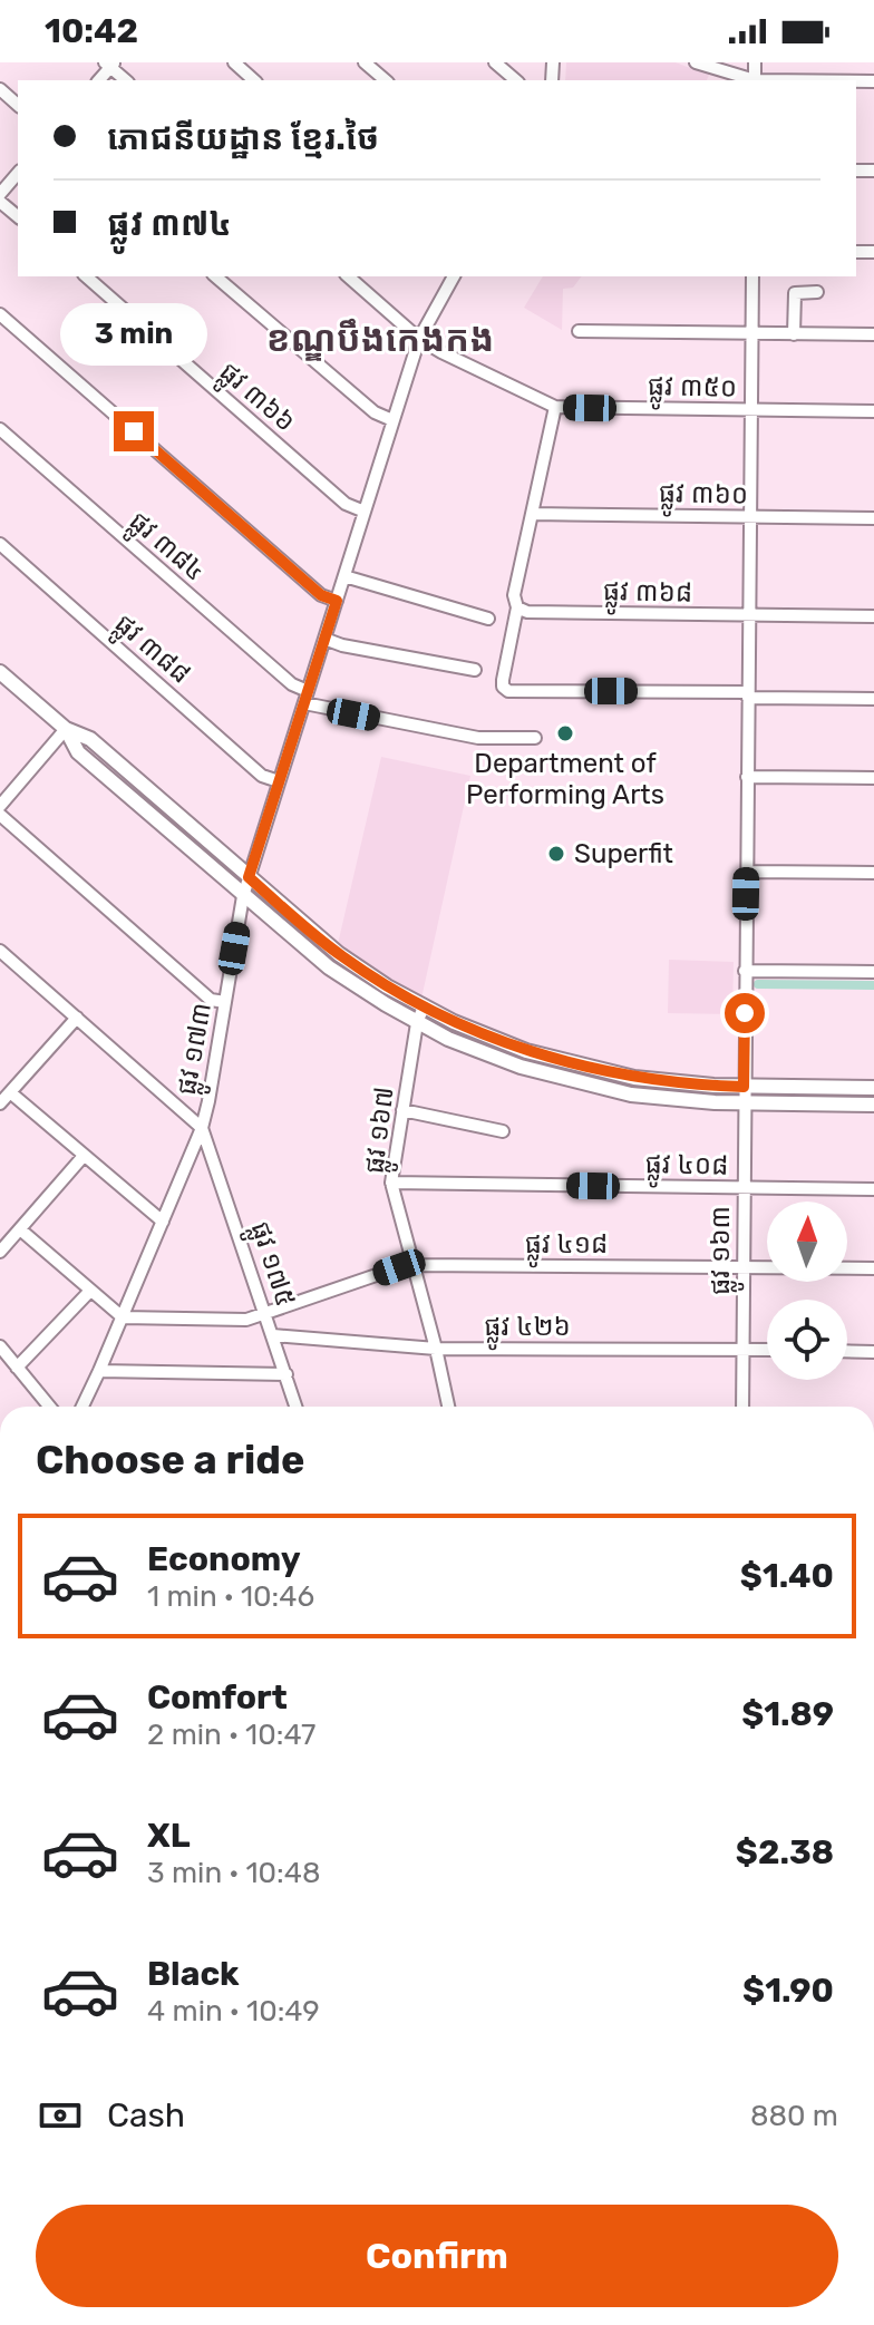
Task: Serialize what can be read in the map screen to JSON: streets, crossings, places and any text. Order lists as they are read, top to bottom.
{
  "streets": {
    "street": [
      "ផ្លូវ ៣៥០",
      "ផ្លូវ ៣៦៦",
      "ផ្លូវ ៣៦០",
      "ផ្លូវ ៣៨៤",
      "ផ្លូវ ៣៦៨",
      "ផ្លូវ ៣៨៨",
      "ផ្លូវ ១៧៣",
      "ផ្លូវ ១៦៧",
      "ផ្លូវ ៤០៨",
      "ផ្លូវ ៤១៨",
      "ផ្លូវ ១៦៣",
      "ផ្លូវ ១៧៥",
      "ផ្លូវ ៤២៦"
    ]
  },
  "crossings": [
    ["ផ្លូវ ៣៥០", "ផ្លូវ ១៧៣"],
    ["ផ្លូវ ៣៦៦", "ផ្លូវ ១៧៣"],
    ["ផ្លូវ ៣៦០", "ផ្លូវ ១៦៣"],
    ["ផ្លូវ ៣៨៤", "ផ្លូវ ១៧៣"],
    ["ផ្លូវ ៣៦៨", "ផ្លូវ ១៦៣"],
    ["ផ្លូវ ៣៨៨", "ផ្លូវ ១៧៣"],
    ["ផ្លូវ ១៧៣", "ផ្លូវ ៤១៨"],
    ["ផ្លូវ ១៧៣", "ផ្លូវ ១៧៥"],
    ["ផ្លូវ ១៦៧", "ផ្លូវ ៤០៨"],
    ["ផ្លូវ ១៦៧", "ផ្លូវ ៤១៨"],
    ["ផ្លូវ ១៦៧", "ផ្លូវ ៤២៦"],
    ["ផ្លូវ ៤០៨", "ផ្លូវ ១៦៣"],
    ["ផ្លូវ ៤១៨", "ផ្លូវ ១៦៣"],
    ["ផ្លូវ ៤១៨", "ផ្លូវ ១៧៥"],
    ["ផ្លូវ ១៦៣", "ផ្លូវ ៤២៦"],
    ["ផ្លូវ ១៧៥", "ផ្លូវ ៤២៦"]
  ],
  "districts": ["ខណ្ឌបឹងកេងកង"],
  "places": ["Department of Performing Arts", "Superfit"],
  "north": "top",
  "page": {
    "status": "10:42",
    "banner": ["ភោជនីយដ្ឋាន ខ្មែរ.ថៃ", "ផ្លូវ ៣៧៤"],
    "bubble": "3 min",
    "heading": "Choose a ride",
    "list": [
      {
        "name": "Economy",
        "note": "1 min · 10:46",
        "value": "$1.40"
      },
      {
        "name": "Comfort",
        "note": "2 min · 10:47",
        "value": "$1.89"
      },
      {
        "name": "XL",
        "note": "3 min · 10:48",
        "value": "$2.38"
      },
      {
        "name": "Black",
        "note": "4 min · 10:49",
        "value": "$1.90"
      }
    ],
    "pay": ["Cash", "880 m"],
    "buttons": "Confirm"
  }
}
